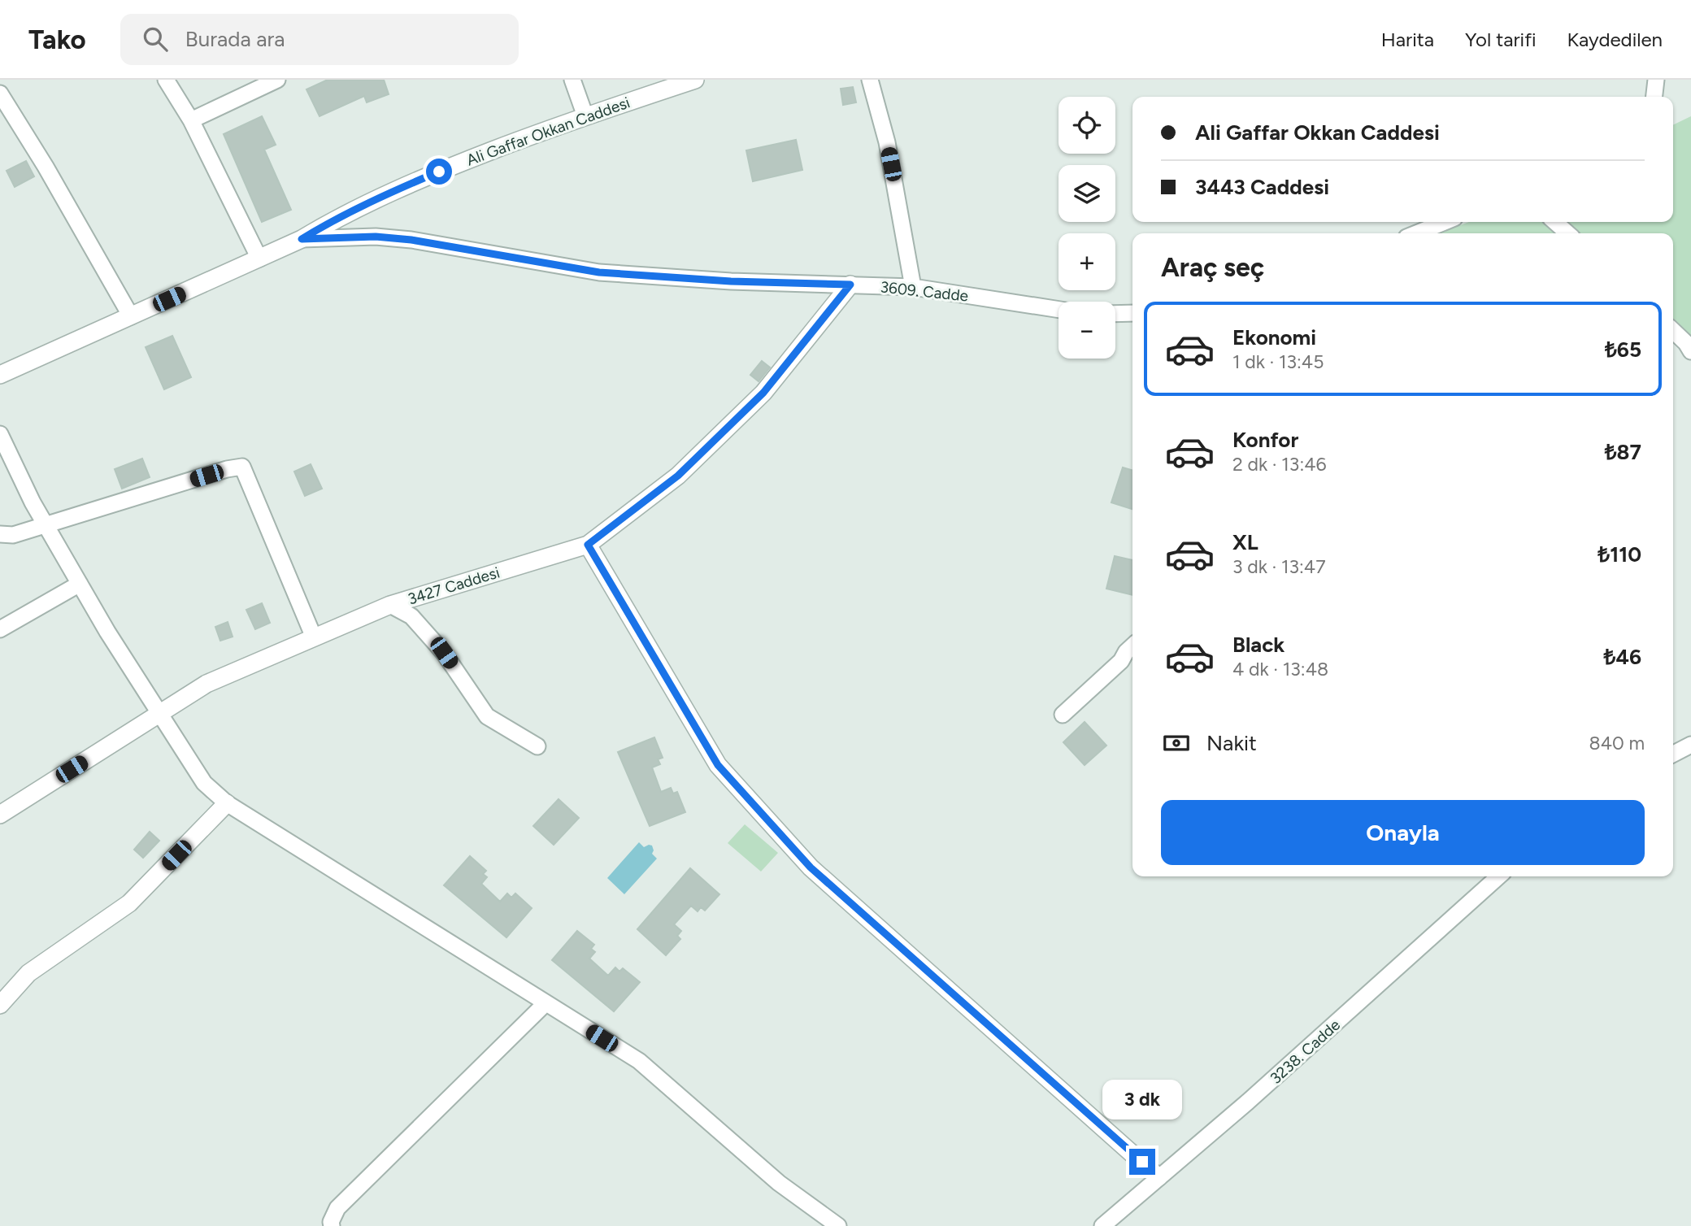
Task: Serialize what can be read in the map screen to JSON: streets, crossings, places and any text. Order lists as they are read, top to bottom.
{
  "streets": {
    "street": [
      "Ali Gaffar Okkan Caddesi",
      "3609. Cadde",
      "3427 Caddesi",
      "3238. Cadde"
    ]
  },
  "crossings": [
    ["Ali Gaffar Okkan Caddesi", "3609. Cadde"],
    ["3609. Cadde", "3427 Caddesi"]
  ],
  "page": {
    "header": "Tako",
    "search": "Burada ara",
    "nav": ["Harita", "Yol tarifi", "Kaydedilen"],
    "map_buttons": ["+", "−"],
    "banner": ["Ali Gaffar Okkan Caddesi", "3443 Caddesi"],
    "heading": "Araç seç",
    "list": [
      {
        "name": "Ekonomi",
        "note": "1 dk · 13:45",
        "value": "₺65"
      },
      {
        "name": "Konfor",
        "note": "2 dk · 13:46",
        "value": "₺87"
      },
      {
        "name": "XL",
        "note": "3 dk · 13:47",
        "value": "₺110"
      },
      {
        "name": "Black",
        "note": "4 dk · 13:48",
        "value": "₺46"
      }
    ],
    "pay": ["Nakit", "840 m"],
    "buttons": "Onayla",
    "bubble": "3 dk"
  }
}
